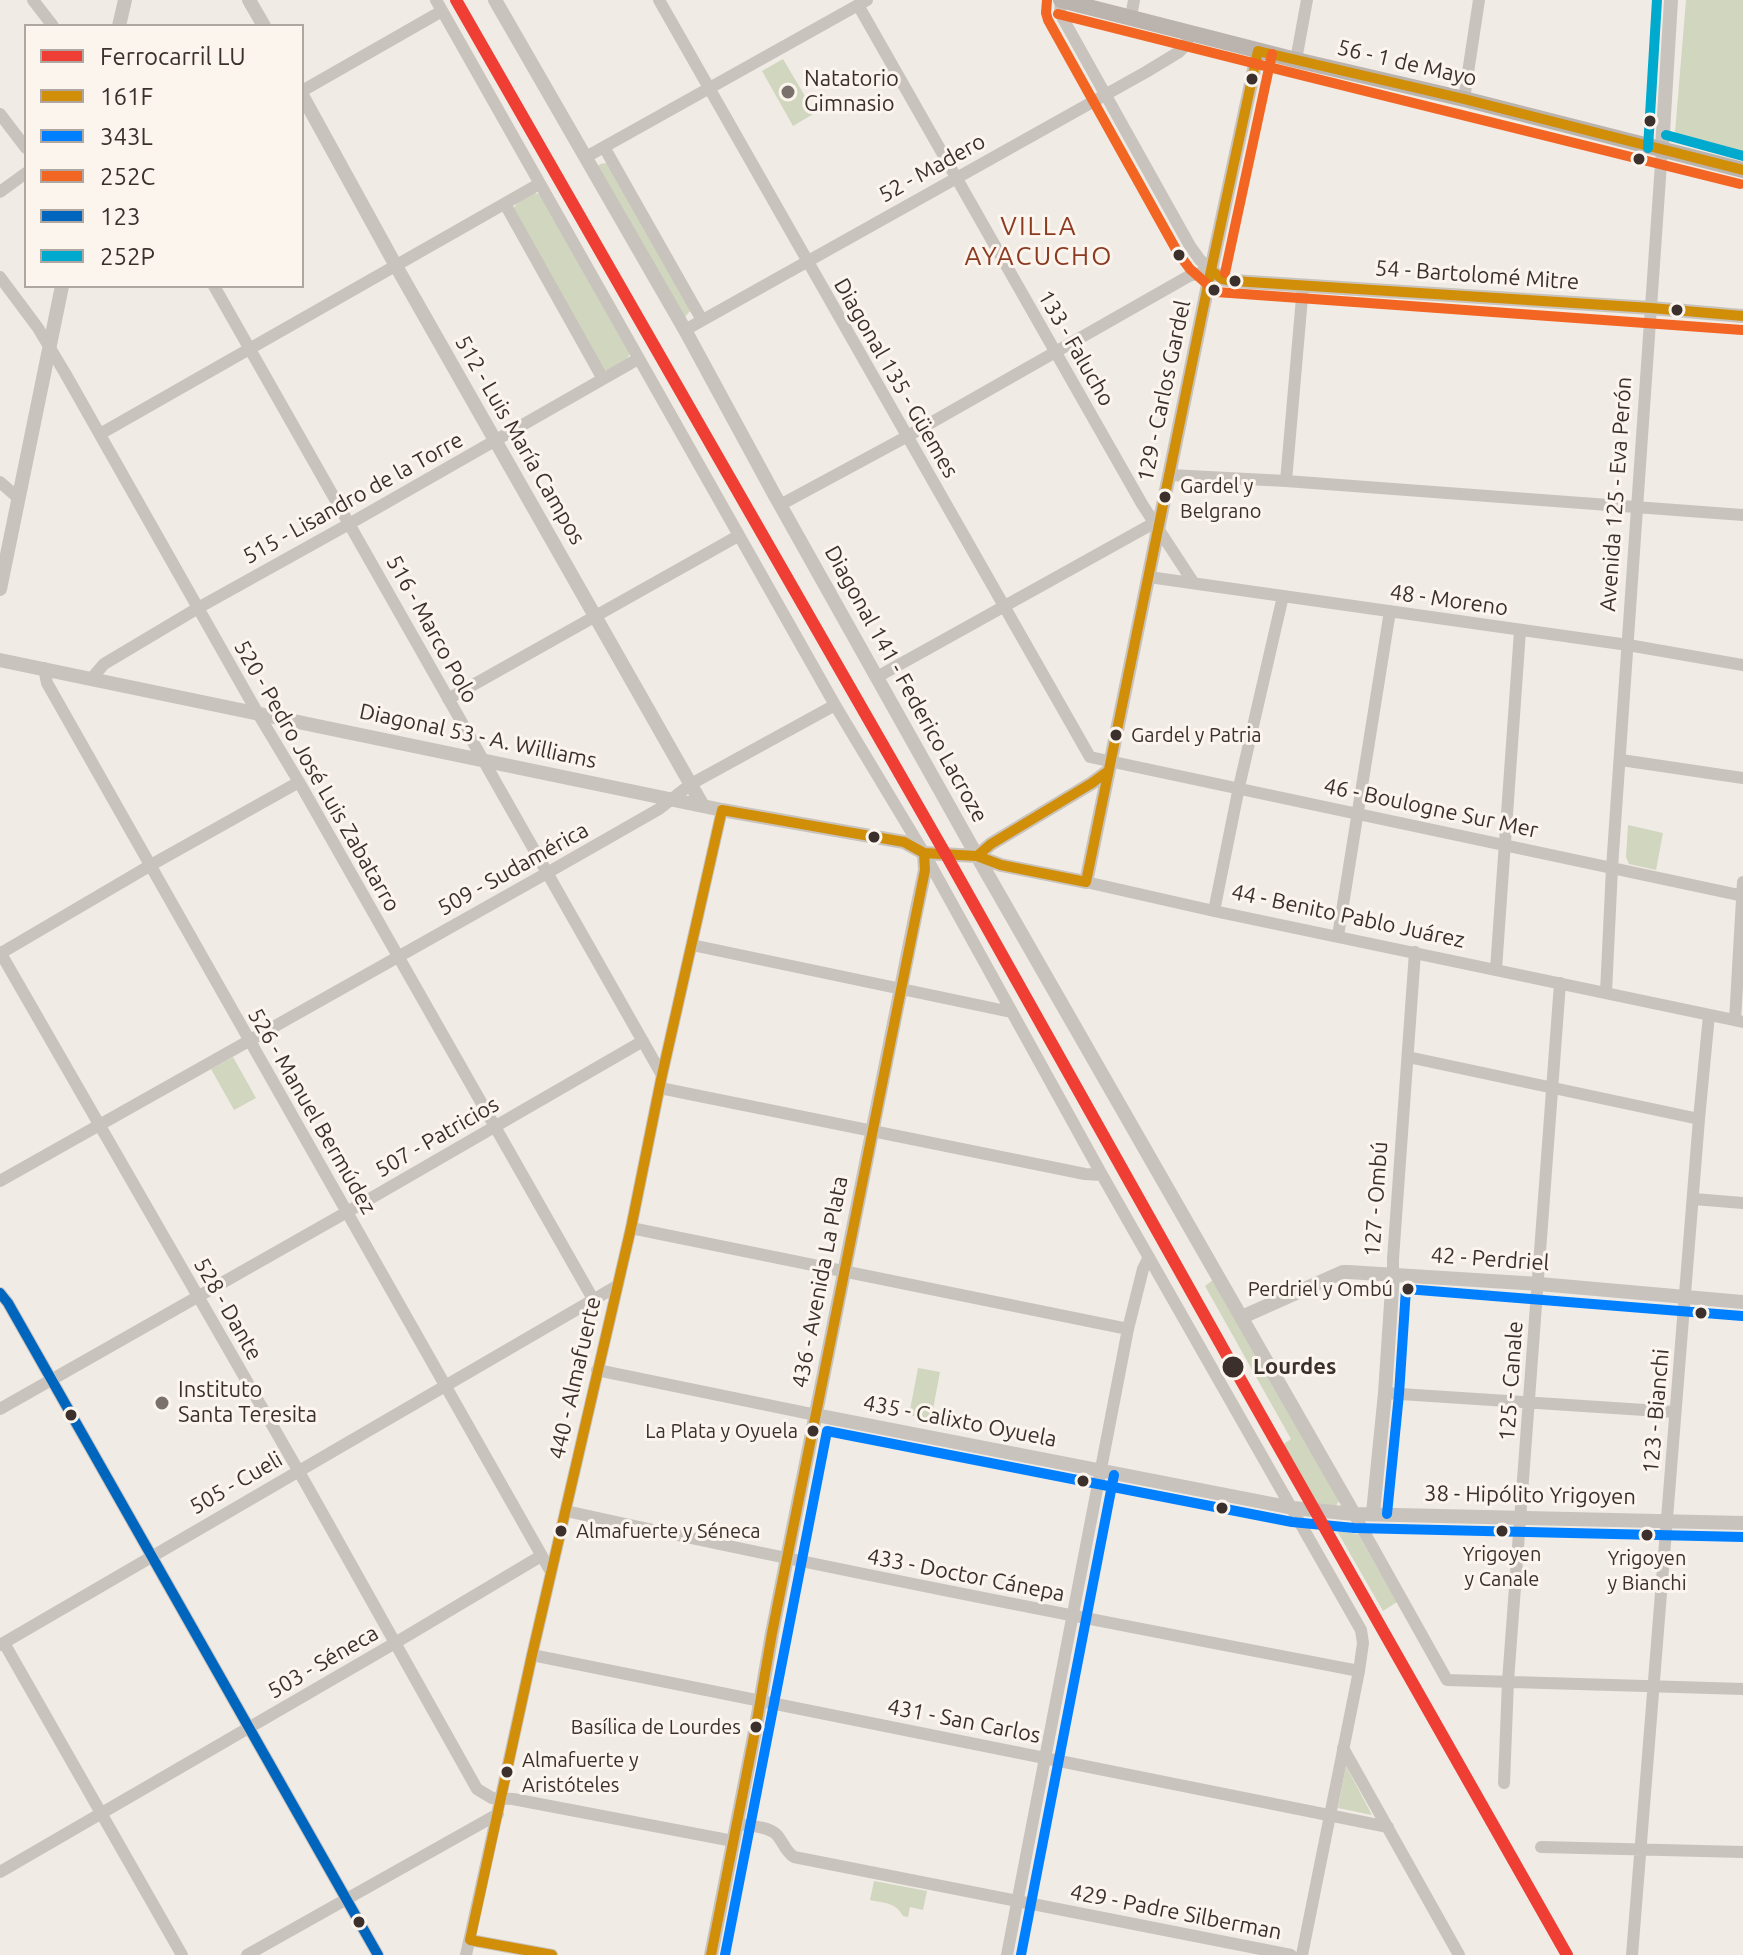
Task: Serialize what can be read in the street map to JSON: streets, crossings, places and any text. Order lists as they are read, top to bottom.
{
  "streets": {
    "main road": ["56 - 1 de Mayo"],
    "street": [
      "52 - Madero",
      "54 - Bartolomé Mitre",
      "133 - Falucho",
      "Diagonal 135 - Güemes",
      "129 - Carlos Gardel",
      "512 - Luis María Campos",
      "Avenida 125 - Eva Perón",
      "515 - Lisandro de la Torre",
      "48 - Moreno",
      "516 - Marco Polo",
      "Diagonal 141 - Federico Lacroze",
      "Diagonal 53 - A. Williams",
      "520 - Pedro José Luis Zabatarro",
      "46 - Boulogne Sur Mer",
      "509 - Sudamérica",
      "44 - Benito Pablo Juárez",
      "526 - Manuel Bermúdez",
      "507 - Patricios",
      "127 - Ombú",
      "42 - Perdriel",
      "436 - Avenida La Plata",
      "528 - Dante",
      "440 - Almafuerte",
      "125 - Canale",
      "123 - Bianchi",
      "435 - Calixto Oyuela",
      "505 - Cueli",
      "38 - Hipólito Yrigoyen",
      "433 - Doctor Cánepa",
      "503 - Séneca",
      "431 - San Carlos",
      "429 - Padre Silberman"
    ]
  },
  "crossings": [
    ["56 - 1 de Mayo", "52 - Madero"],
    ["56 - 1 de Mayo", "129 - Carlos Gardel"],
    ["56 - 1 de Mayo", "Avenida 125 - Eva Perón"],
    ["52 - Madero", "133 - Falucho"],
    ["52 - Madero", "Diagonal 135 - Güemes"],
    ["52 - Madero", "Diagonal 141 - Federico Lacroze"],
    ["54 - Bartolomé Mitre", "129 - Carlos Gardel"],
    ["54 - Bartolomé Mitre", "Avenida 125 - Eva Perón"],
    ["133 - Falucho", "129 - Carlos Gardel"],
    ["133 - Falucho", "48 - Moreno"],
    ["Diagonal 135 - Güemes", "129 - Carlos Gardel"],
    ["Diagonal 135 - Güemes", "46 - Boulogne Sur Mer"],
    ["129 - Carlos Gardel", "48 - Moreno"],
    ["129 - Carlos Gardel", "46 - Boulogne Sur Mer"],
    ["129 - Carlos Gardel", "44 - Benito Pablo Juárez"],
    ["512 - Luis María Campos", "515 - Lisandro de la Torre"],
    ["512 - Luis María Campos", "Diagonal 53 - A. Williams"],
    ["512 - Luis María Campos", "509 - Sudamérica"],
    ["Avenida 125 - Eva Perón", "48 - Moreno"],
    ["Avenida 125 - Eva Perón", "46 - Boulogne Sur Mer"],
    ["Avenida 125 - Eva Perón", "44 - Benito Pablo Juárez"],
    ["515 - Lisandro de la Torre", "516 - Marco Polo"],
    ["515 - Lisandro de la Torre", "Diagonal 53 - A. Williams"],
    ["515 - Lisandro de la Torre", "520 - Pedro José Luis Zabatarro"],
    ["516 - Marco Polo", "Diagonal 53 - A. Williams"],
    ["516 - Marco Polo", "509 - Sudamérica"],
    ["516 - Marco Polo", "507 - Patricios"],
    ["516 - Marco Polo", "440 - Almafuerte"],
    ["Diagonal 141 - Federico Lacroze", "44 - Benito Pablo Juárez"],
    ["Diagonal 141 - Federico Lacroze", "127 - Ombú"],
    ["Diagonal 141 - Federico Lacroze", "42 - Perdriel"],
    ["Diagonal 141 - Federico Lacroze", "125 - Canale"],
    ["Diagonal 141 - Federico Lacroze", "38 - Hipólito Yrigoyen"],
    ["Diagonal 53 - A. Williams", "520 - Pedro José Luis Zabatarro"],
    ["Diagonal 53 - A. Williams", "509 - Sudamérica"],
    ["Diagonal 53 - A. Williams", "44 - Benito Pablo Juárez"],
    ["Diagonal 53 - A. Williams", "526 - Manuel Bermúdez"],
    ["Diagonal 53 - A. Williams", "436 - Avenida La Plata"],
    ["Diagonal 53 - A. Williams", "440 - Almafuerte"],
    ["520 - Pedro José Luis Zabatarro", "509 - Sudamérica"],
    ["520 - Pedro José Luis Zabatarro", "507 - Patricios"],
    ["520 - Pedro José Luis Zabatarro", "505 - Cueli"],
    ["509 - Sudamérica", "526 - Manuel Bermúdez"],
    ["509 - Sudamérica", "528 - Dante"],
    ["44 - Benito Pablo Juárez", "127 - Ombú"],
    ["44 - Benito Pablo Juárez", "125 - Canale"],
    ["44 - Benito Pablo Juárez", "123 - Bianchi"],
    ["526 - Manuel Bermúdez", "507 - Patricios"],
    ["526 - Manuel Bermúdez", "440 - Almafuerte"],
    ["526 - Manuel Bermúdez", "505 - Cueli"],
    ["526 - Manuel Bermúdez", "503 - Séneca"],
    ["507 - Patricios", "528 - Dante"],
    ["127 - Ombú", "42 - Perdriel"],
    ["127 - Ombú", "38 - Hipólito Yrigoyen"],
    ["42 - Perdriel", "125 - Canale"],
    ["42 - Perdriel", "123 - Bianchi"],
    ["436 - Avenida La Plata", "435 - Calixto Oyuela"],
    ["436 - Avenida La Plata", "433 - Doctor Cánepa"],
    ["436 - Avenida La Plata", "431 - San Carlos"],
    ["436 - Avenida La Plata", "429 - Padre Silberman"],
    ["528 - Dante", "440 - Almafuerte"],
    ["528 - Dante", "505 - Cueli"],
    ["528 - Dante", "503 - Séneca"],
    ["440 - Almafuerte", "435 - Calixto Oyuela"],
    ["440 - Almafuerte", "505 - Cueli"],
    ["440 - Almafuerte", "433 - Doctor Cánepa"],
    ["440 - Almafuerte", "431 - San Carlos"],
    ["125 - Canale", "38 - Hipólito Yrigoyen"],
    ["123 - Bianchi", "38 - Hipólito Yrigoyen"],
    ["435 - Calixto Oyuela", "38 - Hipólito Yrigoyen"]
  ],
  "districts": ["VILLA AYACUCHO"],
  "places": [
    "Natatorio Gimnasio",
    "Gardel y Belgrano",
    "Gardel y Patria",
    "Perdriel y Ombú",
    "Lourdes",
    "Instituto Santa Teresita",
    "La Plata y Oyuela",
    "Almafuerte y Séneca",
    "Yrigoyen y Canale",
    "Yrigoyen y Bianchi",
    "Basílica de Lourdes",
    "Almafuerte y Aristóteles"
  ],
  "lines": [
    "rail line LU",
    "transit line 252C",
    "transit line 252P",
    "transit line 161F",
    "transit line 343L",
    "transit line 123"
  ],
  "legend": [
    "Ferrocarril LU",
    "161F",
    "343L",
    "252C",
    "123",
    "252P"
  ]
}
